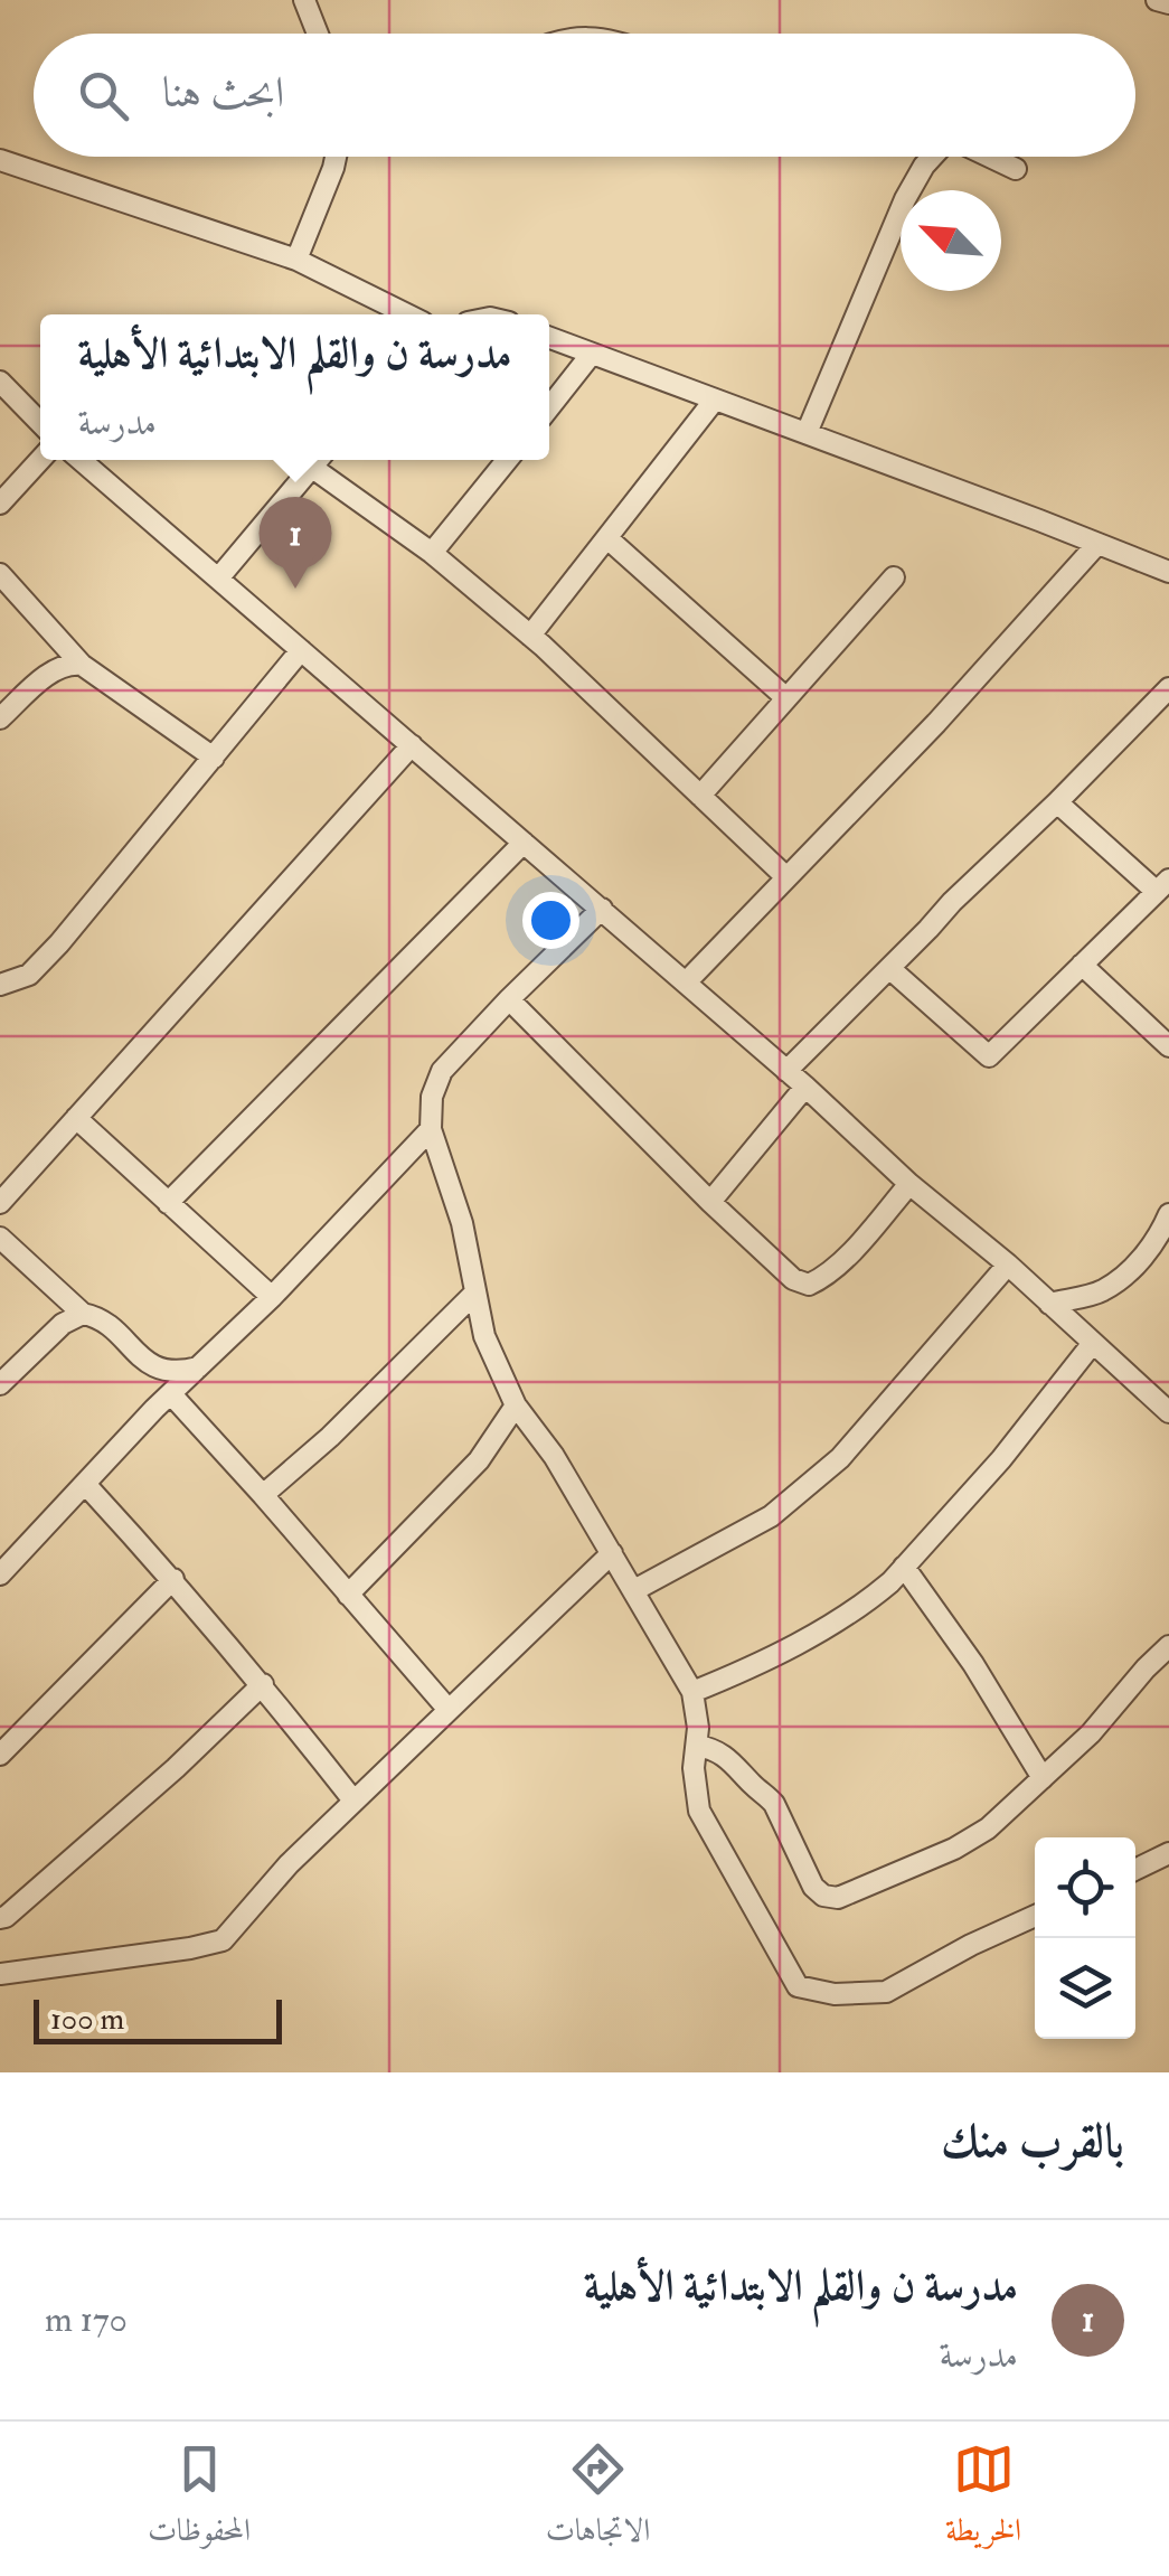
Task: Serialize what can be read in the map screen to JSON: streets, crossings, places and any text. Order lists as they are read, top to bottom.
{
  "scale_bar": "100 m",
  "north": "top left",
  "page": {
    "search": "ابحث هنا",
    "popup": ["مدرسة ن والقلم الابتدائية الأهلية", "مدرسة"],
    "pins": "1",
    "scale": "100 m",
    "heading": "بالقرب منك",
    "list": [
      {
        "mark": "1",
        "name": "مدرسة ن والقلم الابتدائية الأهلية",
        "note": "مدرسة",
        "value": "170 m"
      }
    ],
    "nav": ["الخريطة", "الاتجاهات", "المحفوظات"]
  }
}
